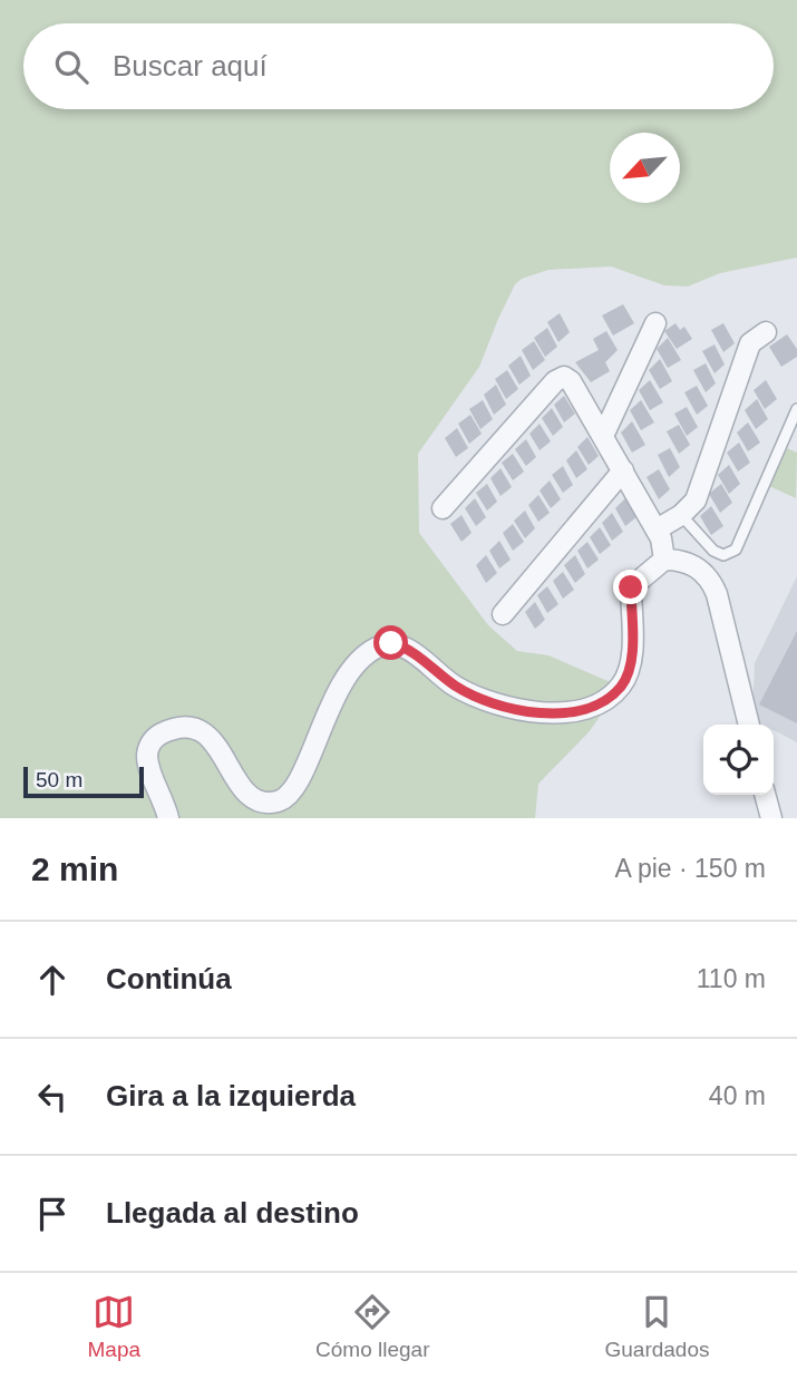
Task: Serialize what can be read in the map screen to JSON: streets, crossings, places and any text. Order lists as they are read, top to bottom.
{
  "scale_bar": "50 m",
  "north": "bottom left",
  "page": {
    "search": "Buscar aquí",
    "scale": "50 m",
    "heading": ["2 min", "A pie · 150 m"],
    "list": [
      ["Continúa", "110 m"],
      ["Gira a la izquierda", "40 m"],
      "Llegada al destino"
    ],
    "nav": ["Mapa", "Cómo llegar", "Guardados"]
  }
}
